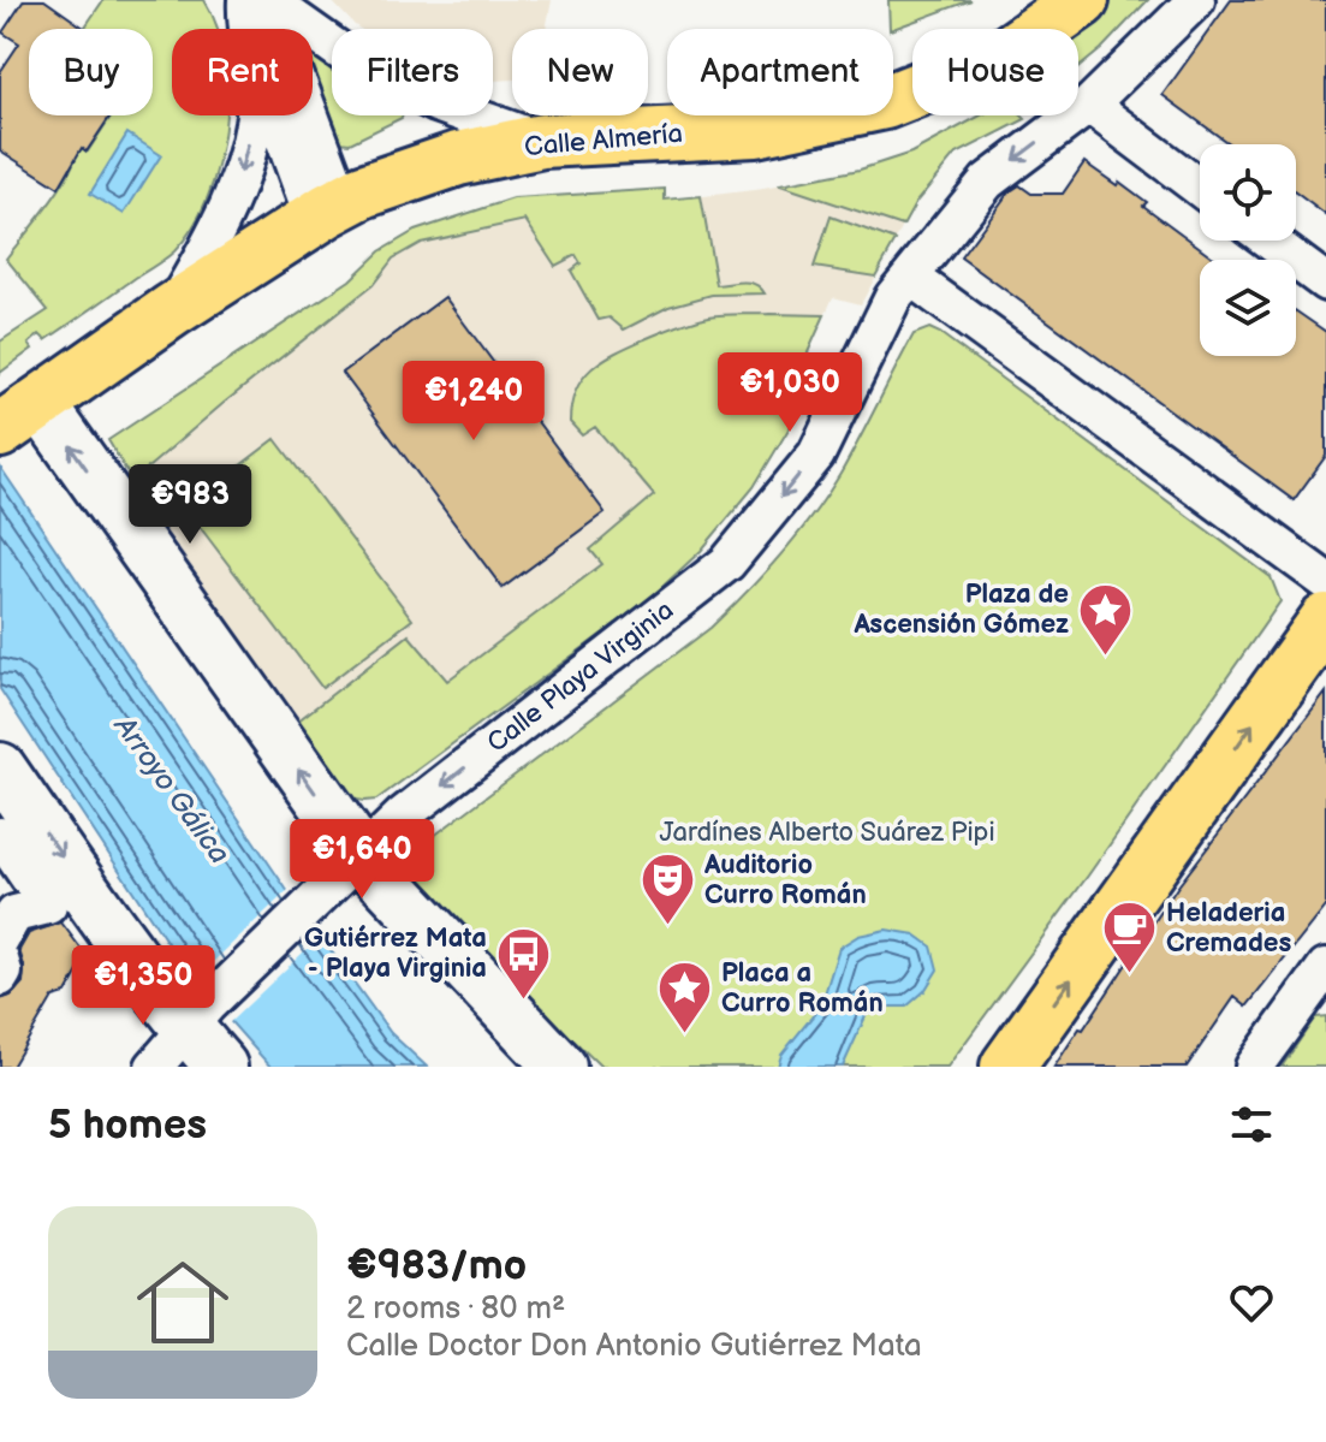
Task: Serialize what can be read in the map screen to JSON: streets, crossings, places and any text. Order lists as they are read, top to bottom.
{
  "streets": {
    "main road": ["Calle Almería"],
    "street": ["Calle Playa Virginia"]
  },
  "one_way": ["Calle Playa Virginia"],
  "water": ["Arroyo Gálica"],
  "parks": ["Jardínes Alberto Suárez Pipi"],
  "places": {
    "place": ["Plaza de Ascensión Gómez", "Placa a Curro Román"],
    "theatre": ["Auditorio Curro Román"],
    "cafe": ["Heladeria Cremades"],
    "bus stop": ["Gutiérrez Mata - Playa Virginia"]
  },
  "page": {
    "chip": [
      "Buy",
      "Rent",
      "Filters",
      "New",
      "Apartment",
      "House"
    ],
    "price": [
      "€1,030",
      "€1,240",
      "€983",
      "€1,640",
      "€1,350"
    ],
    "heading": "5 homes",
    "list": [
      {
        "name": "€983/mo",
        "note": "2 rooms · 80 m² · Calle Doctor Don Antonio Gutiérrez Mata"
      }
    ]
  }
}
